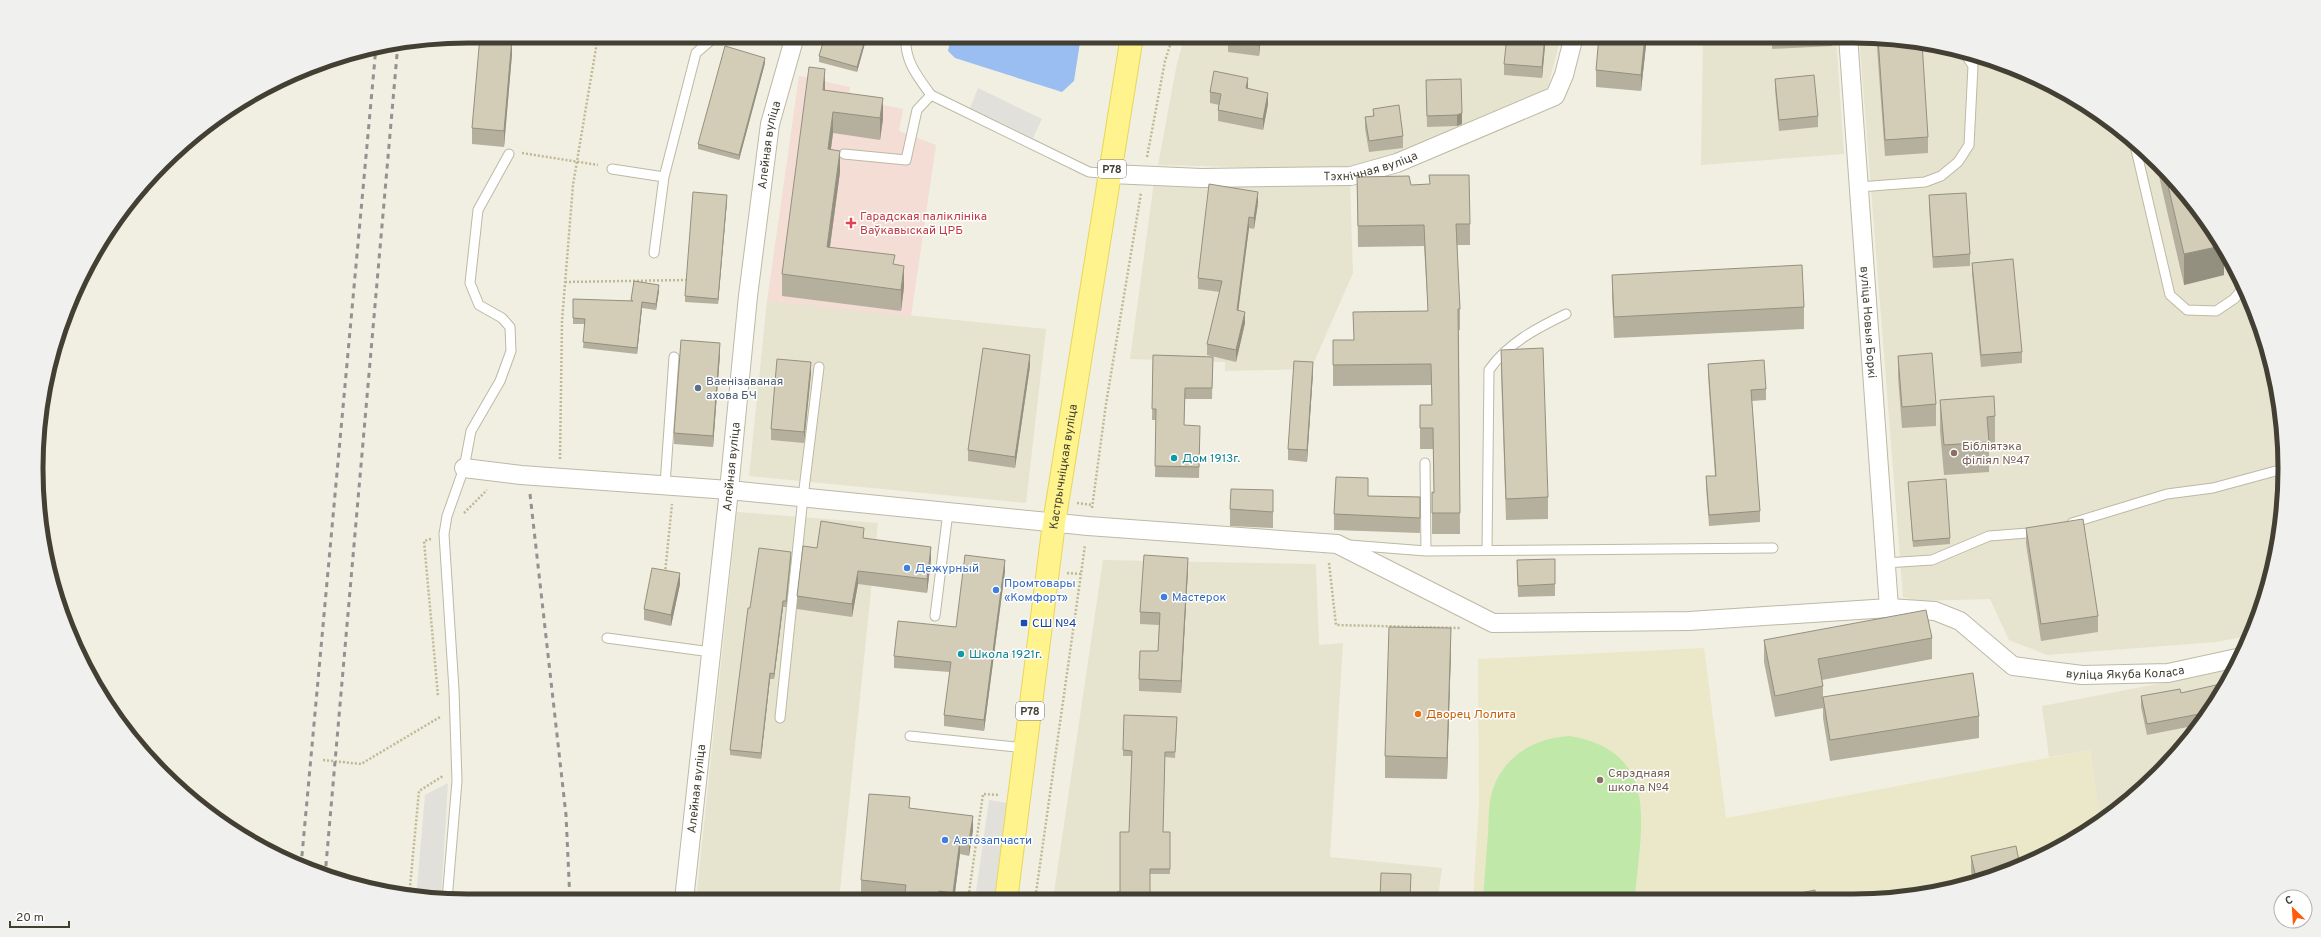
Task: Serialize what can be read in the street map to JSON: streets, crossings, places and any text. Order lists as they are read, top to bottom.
{
  "streets": {
    "main road": ["Р78", "Кастрычніцкая вуліца"],
    "street": [
      "Алейная вуліца",
      "Тэхнічная вуліца",
      "вуліца Новыя Боркі",
      "вуліца Якуба Коласа"
    ]
  },
  "crossings": [
    ["Тэхнічная вуліца", "Кастрычніцкая вуліца"],
    ["вуліца Новыя Боркі", "вуліца Якуба Коласа"]
  ],
  "places": {
    "health": ["Гарадская паліклініка Ваўкавыскай ЦРБ"],
    "other": [
      "Ваенізаваная ахова БЧ",
      "Бібліятэка філіял №47",
      "Дом 1913г.",
      "Дежурный",
      "Промтовары «Комфорт»",
      "Мастерок",
      "Школа 1921г.",
      "Дворец Лолита",
      "Сярэднаяя школа №4",
      "Автозапчасти"
    ],
    "transit": ["СШ №4"]
  },
  "scale_bar": "20 m",
  "north": "top left"
}
